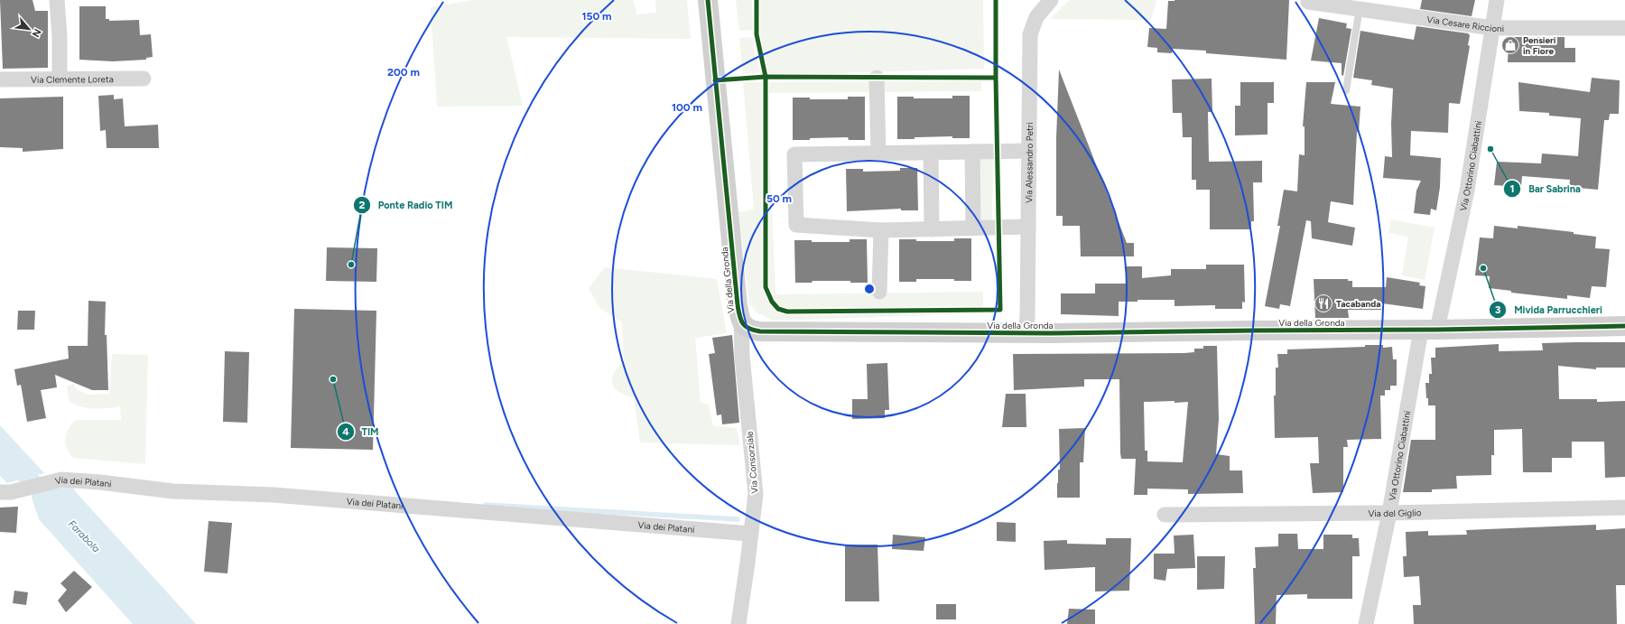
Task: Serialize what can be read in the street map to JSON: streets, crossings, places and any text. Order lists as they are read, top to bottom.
{
  "streets": {
    "street": [
      "Via Cesare Riccioni",
      "Via Clemente Loreta",
      "Via Alessandro Petri",
      "Via Ottorino Ciabattini",
      "Via della Gronda",
      "Via Consorziale",
      "Via dei Platani",
      "Via del Giglio"
    ]
  },
  "crossings": [
    ["Via Cesare Riccioni", "Via Ottorino Ciabattini"],
    ["Via Alessandro Petri", "Via della Gronda"],
    ["Via Ottorino Ciabattini", "Via della Gronda"],
    ["Via Ottorino Ciabattini", "Via del Giglio"],
    ["Via della Gronda", "Via Consorziale"],
    ["Via Consorziale", "Via dei Platani"]
  ],
  "water": ["Farabola"],
  "places": {
    "shop": ["Pensieri in Fiore"],
    "other": [
      "Bar Sabrina",
      "Ponte Radio TIM",
      "Mivida Parrucchieri",
      "TIM"
    ],
    "restaurant": ["Tacabanda"]
  },
  "north": "bottom right",
  "rings": [
    "150 m",
    "200 m",
    "100 m",
    "50 m"
  ]
}
